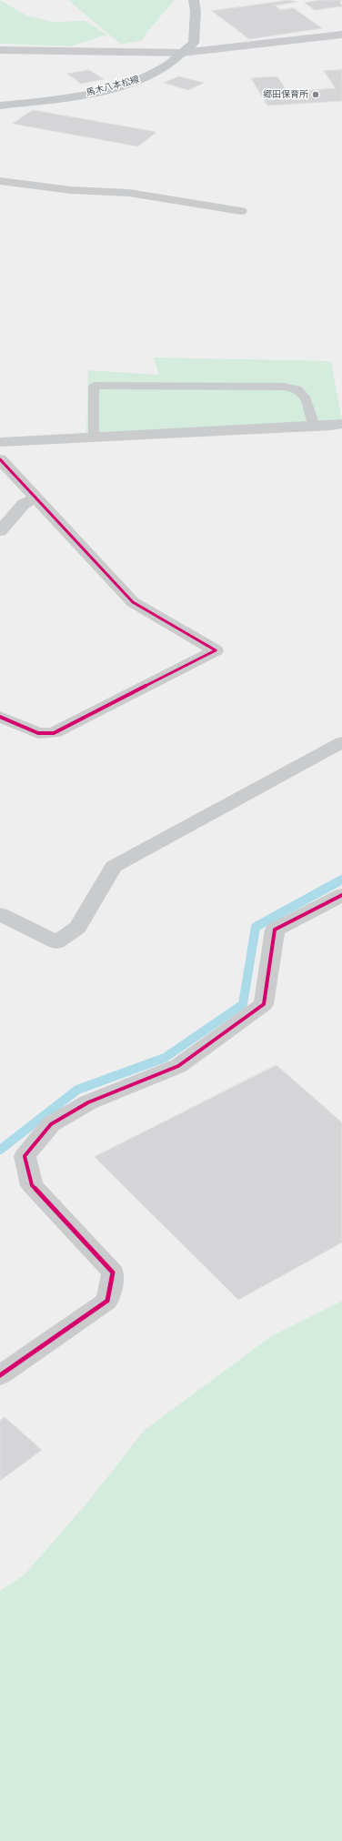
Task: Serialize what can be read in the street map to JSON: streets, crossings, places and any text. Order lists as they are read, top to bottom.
{
  "streets": {
    "main road": ["馬木八本松線"]
  },
  "places": ["郷田保育所"]
}
